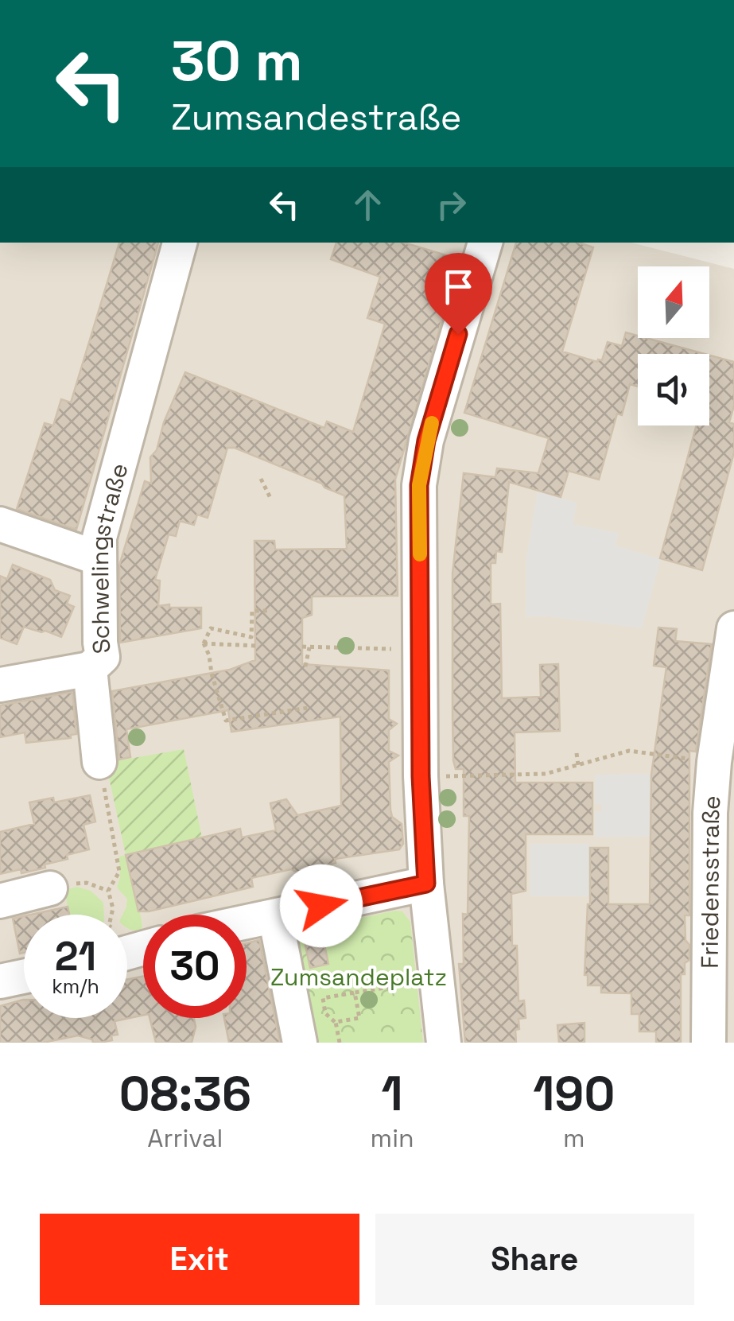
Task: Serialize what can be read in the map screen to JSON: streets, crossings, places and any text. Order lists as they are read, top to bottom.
{
  "streets": {
    "street": ["Schwelingstraße", "Friedensstraße"]
  },
  "parks": ["Zumsandeplatz"],
  "north": "top",
  "page": {
    "turn": ["30 m", "Zumsandestraße"],
    "speed": "21 km/h",
    "limit": "30",
    "eta": [
      "08:36",
      "Arrival",
      "1",
      "min",
      "190",
      "m"
    ],
    "buttons": ["Exit", "Share"]
  }
}
